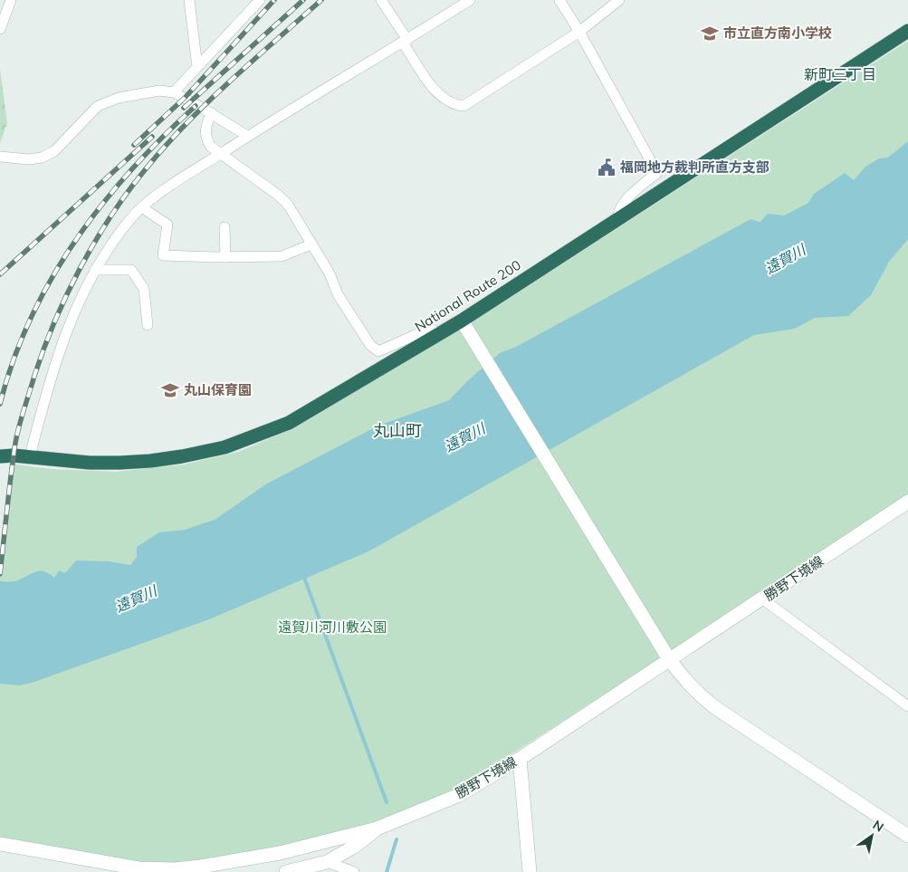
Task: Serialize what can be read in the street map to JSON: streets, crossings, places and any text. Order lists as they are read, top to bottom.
{
  "streets": {
    "highway": ["National Route 200"],
    "main road": ["勝野下境線"]
  },
  "districts": ["新町三丁目", "丸山町"],
  "water": ["遠賀川"],
  "parks": ["遠賀川河川敷公園"],
  "places": {
    "school or university": ["市立直方南小学校", "丸山保育園"],
    "public building": ["福岡地方裁判所直方支部"]
  },
  "north": "top right"
}
